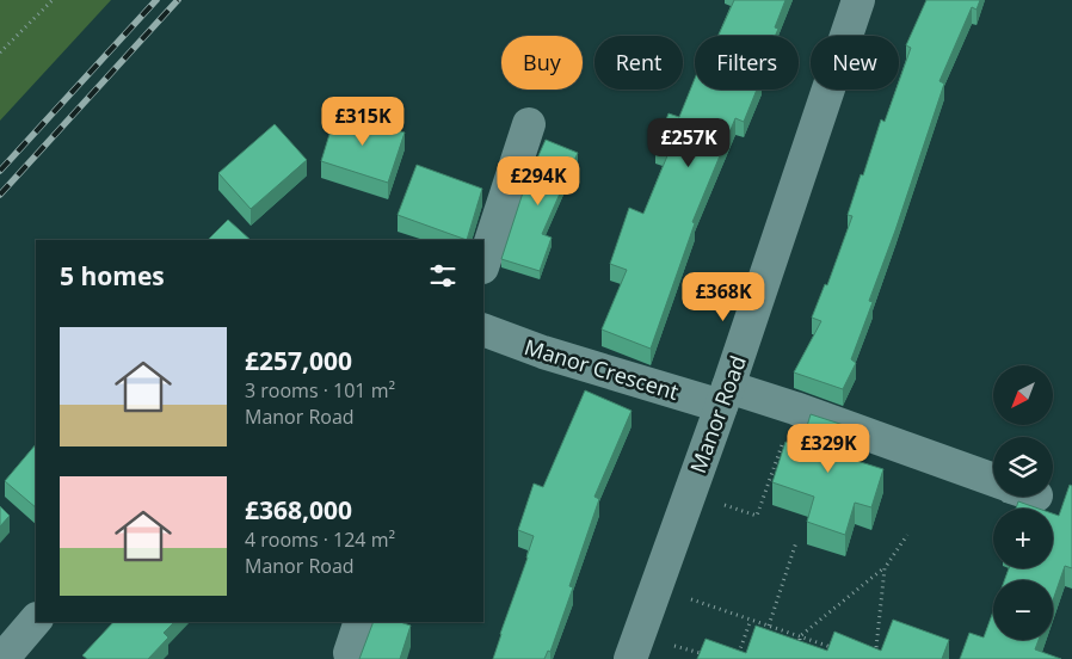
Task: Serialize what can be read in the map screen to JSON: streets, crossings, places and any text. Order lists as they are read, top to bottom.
{
  "streets": {
    "street": ["Manor Crescent", "Manor Road"]
  },
  "crossings": [
    ["Manor Crescent", "Manor Road"]
  ],
  "north": "bottom left",
  "page": {
    "chip": [
      "Buy",
      "Rent",
      "Filters",
      "New"
    ],
    "price": [
      "£315K",
      "£257K",
      "£294K",
      "£368K",
      "£329K"
    ],
    "heading": "5 homes",
    "list": [
      {
        "name": "£257,000",
        "note": "3 rooms · 101 m² · Manor Road"
      },
      {
        "name": "£368,000",
        "note": "4 rooms · 124 m² · Manor Road"
      }
    ],
    "map_buttons": ["+", "−"]
  }
}
